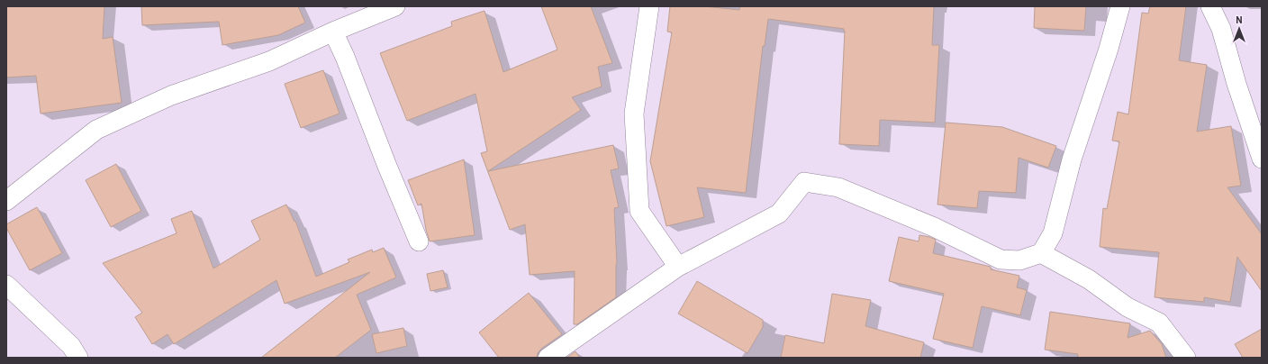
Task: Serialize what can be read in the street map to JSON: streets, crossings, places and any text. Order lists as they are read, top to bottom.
{
  "north": "top"
}
